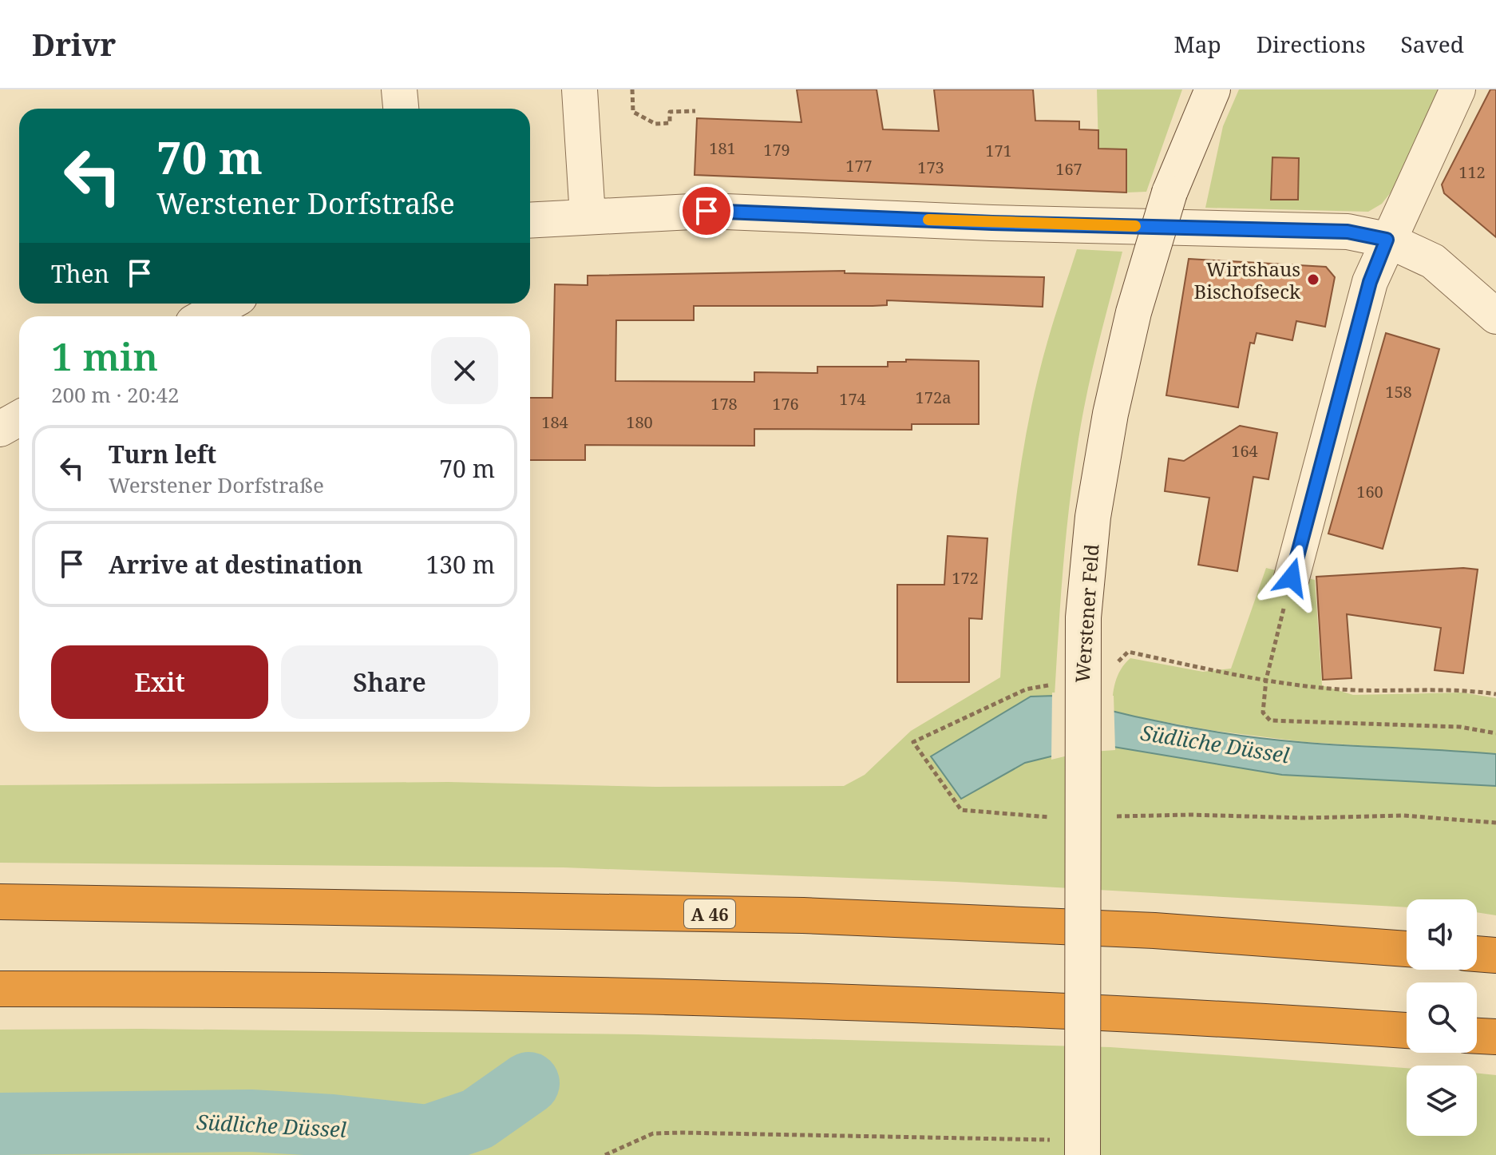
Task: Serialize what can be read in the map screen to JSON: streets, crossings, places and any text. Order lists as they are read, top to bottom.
{
  "streets": {
    "highway": ["A 46"],
    "street": ["Werstener Feld"]
  },
  "water": ["Südliche Düssel"],
  "places": ["Wirtshaus Bischofseck"],
  "house_numbers": [
    "181",
    "179",
    "171",
    "177",
    "173",
    "167",
    "112",
    "158",
    "172a",
    "174",
    "178",
    "176",
    "184",
    "180",
    "164",
    "160",
    "172"
  ],
  "page": {
    "header": "Drivr",
    "nav": ["Map", "Directions", "Saved"],
    "turn": ["70 m", "Werstener Dorfstraße"],
    "then": "Then",
    "heading": ["1 min", "200 m · 20:42"],
    "list": [
      {
        "name": "Turn left",
        "note": "Werstener Dorfstraße",
        "value": "70 m"
      },
      {
        "name": "Arrive at destination",
        "value": "130 m"
      }
    ],
    "buttons": ["Exit", "Share"]
  }
}
